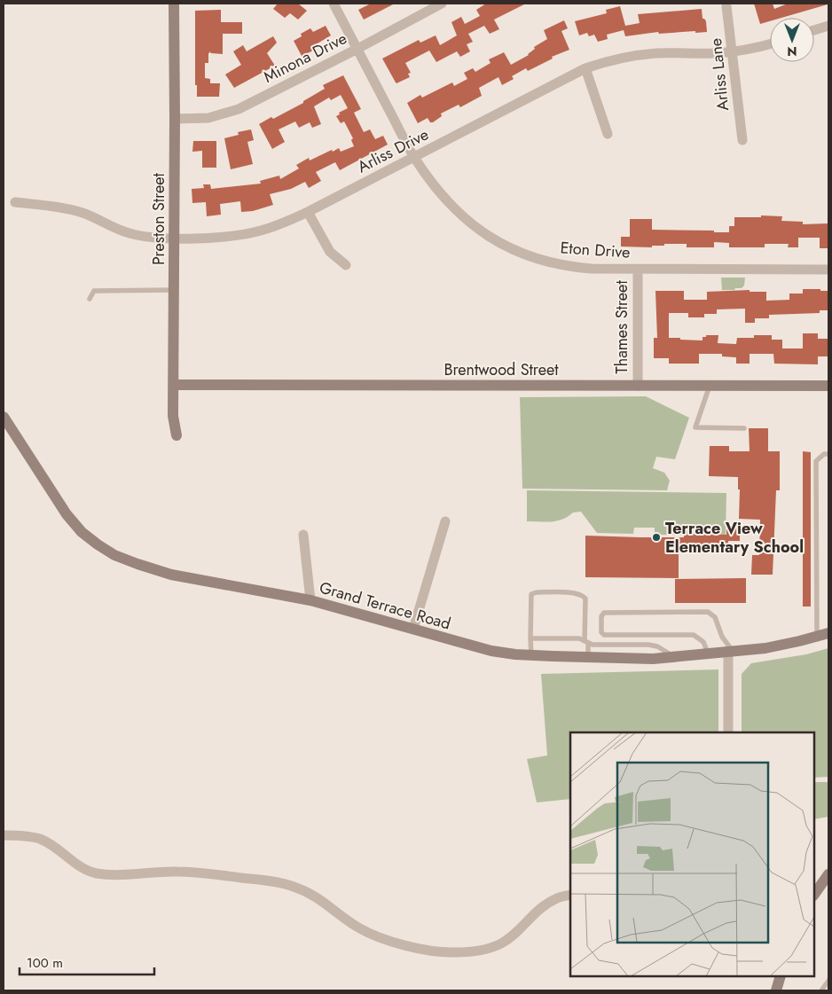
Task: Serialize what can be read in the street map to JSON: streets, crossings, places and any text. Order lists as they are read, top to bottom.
{
  "streets": {
    "street": [
      "Minona Drive",
      "Arliss Lane",
      "Arliss Drive",
      "Preston Street",
      "Eton Drive",
      "Thames Street",
      "Brentwood Street",
      "Grand Terrace Road"
    ]
  },
  "crossings": [
    ["Minona Drive", "Preston Street"],
    ["Minona Drive", "Eton Drive"],
    ["Arliss Lane", "Arliss Drive"],
    ["Arliss Drive", "Preston Street"],
    ["Arliss Drive", "Eton Drive"],
    ["Preston Street", "Brentwood Street"],
    ["Eton Drive", "Thames Street"],
    ["Thames Street", "Brentwood Street"]
  ],
  "places": ["Terrace View Elementary School"],
  "scale_bar": "100 m",
  "north": "bottom"
}
